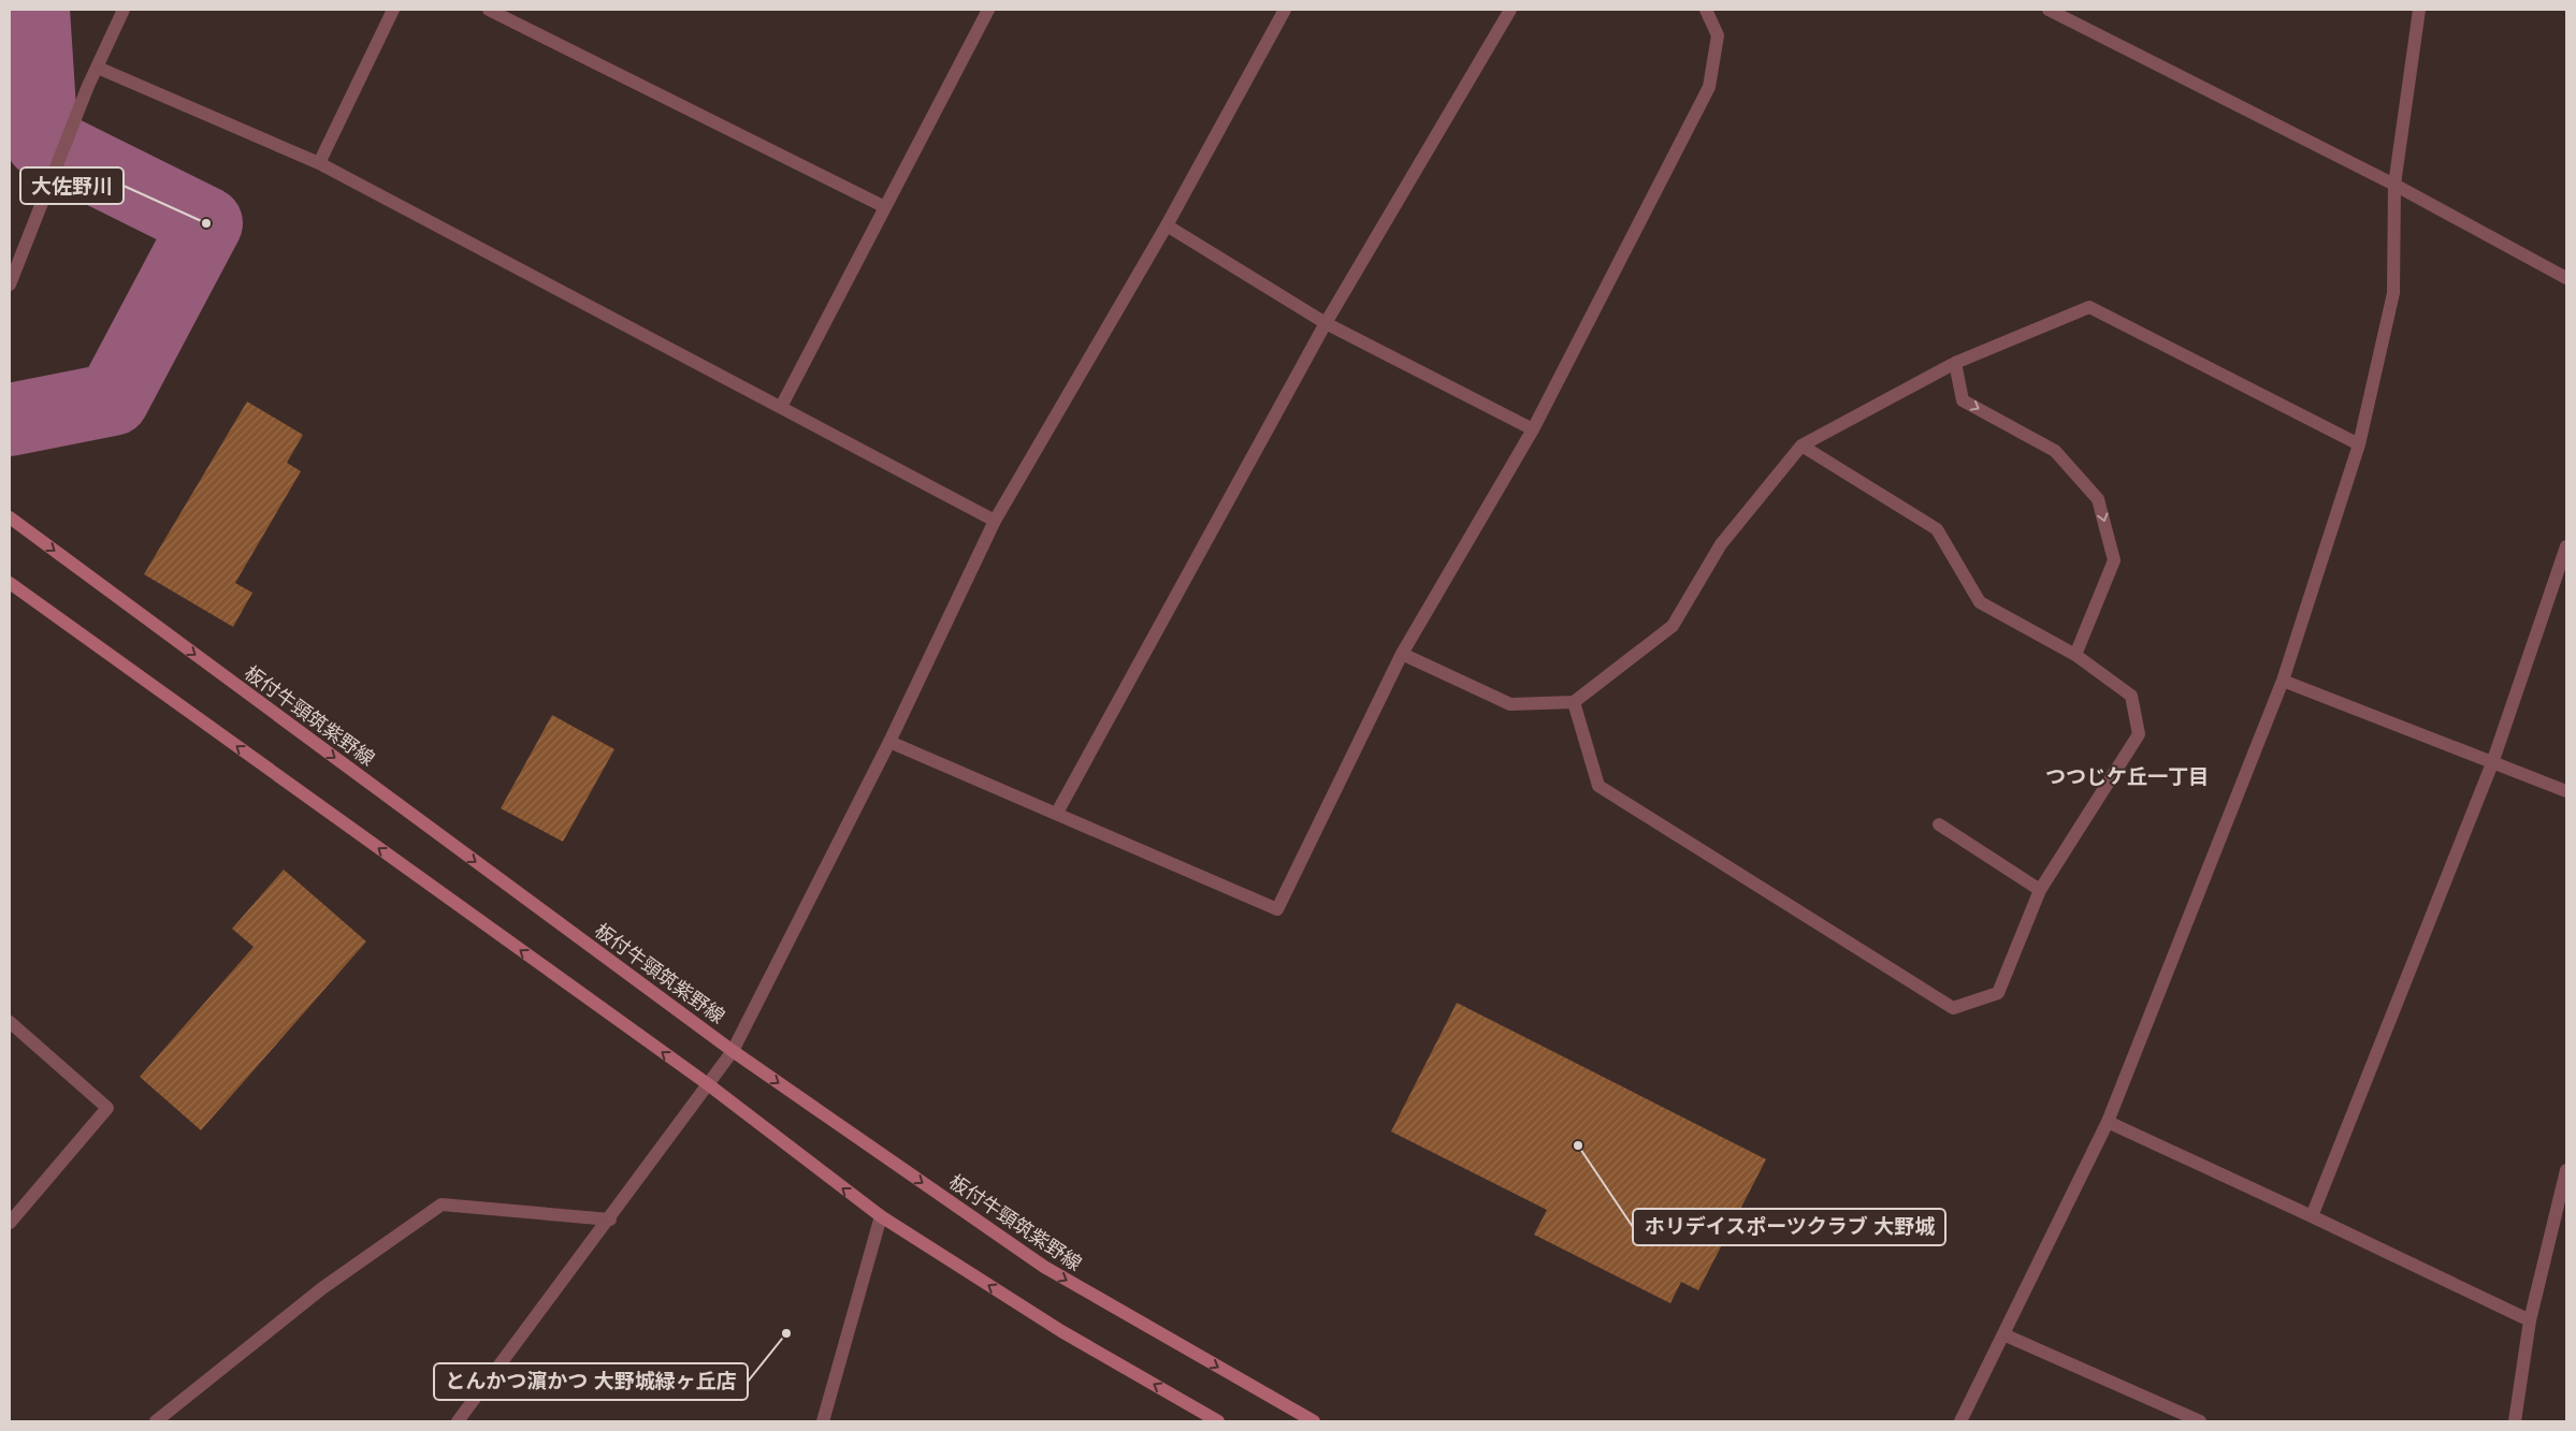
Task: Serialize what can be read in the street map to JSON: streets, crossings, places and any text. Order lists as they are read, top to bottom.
{
  "streets": {
    "main road": ["板付牛頸筑紫野線"]
  },
  "districts": ["つつじケ丘一丁目"],
  "places": ["大佐野川", "ホリデイスポーツクラブ 大野城", "とんかつ濵かつ 大野城緑ヶ丘店"]
}
